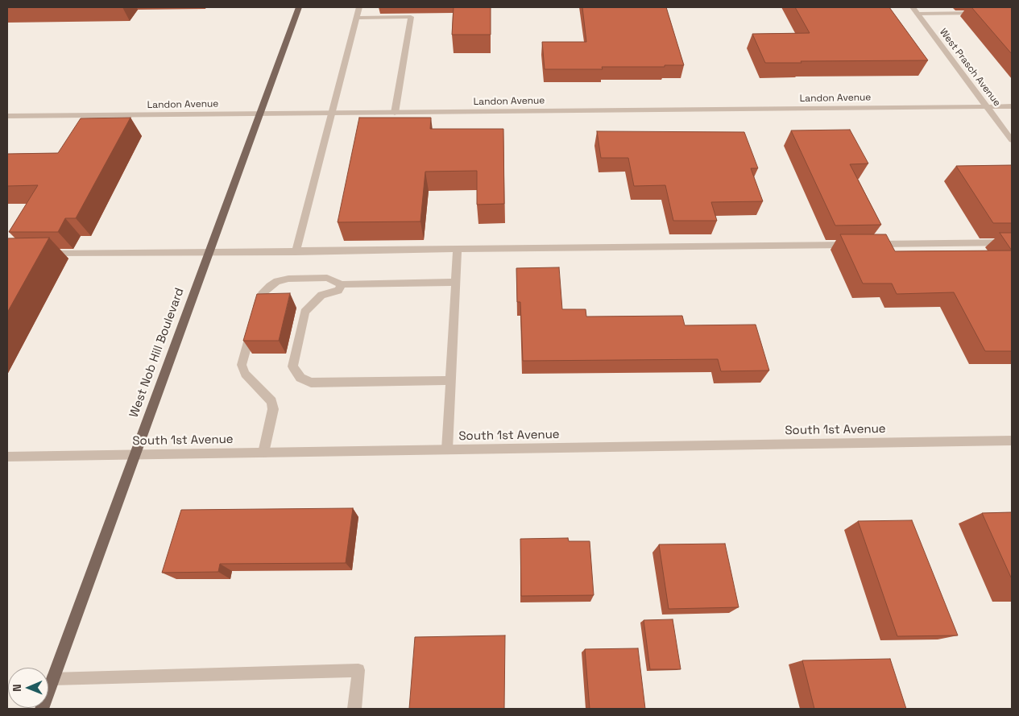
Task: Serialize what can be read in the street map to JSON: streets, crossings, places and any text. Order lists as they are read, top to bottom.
{
  "streets": {
    "main road": ["West Nob Hill Boulevard"],
    "street": ["West Prasch Avenue", "Landon Avenue", "South 1st Avenue"]
  },
  "crossings": [
    ["West Prasch Avenue", "Landon Avenue"],
    ["Landon Avenue", "West Nob Hill Boulevard"],
    ["West Nob Hill Boulevard", "South 1st Avenue"]
  ],
  "north": "left"
}
